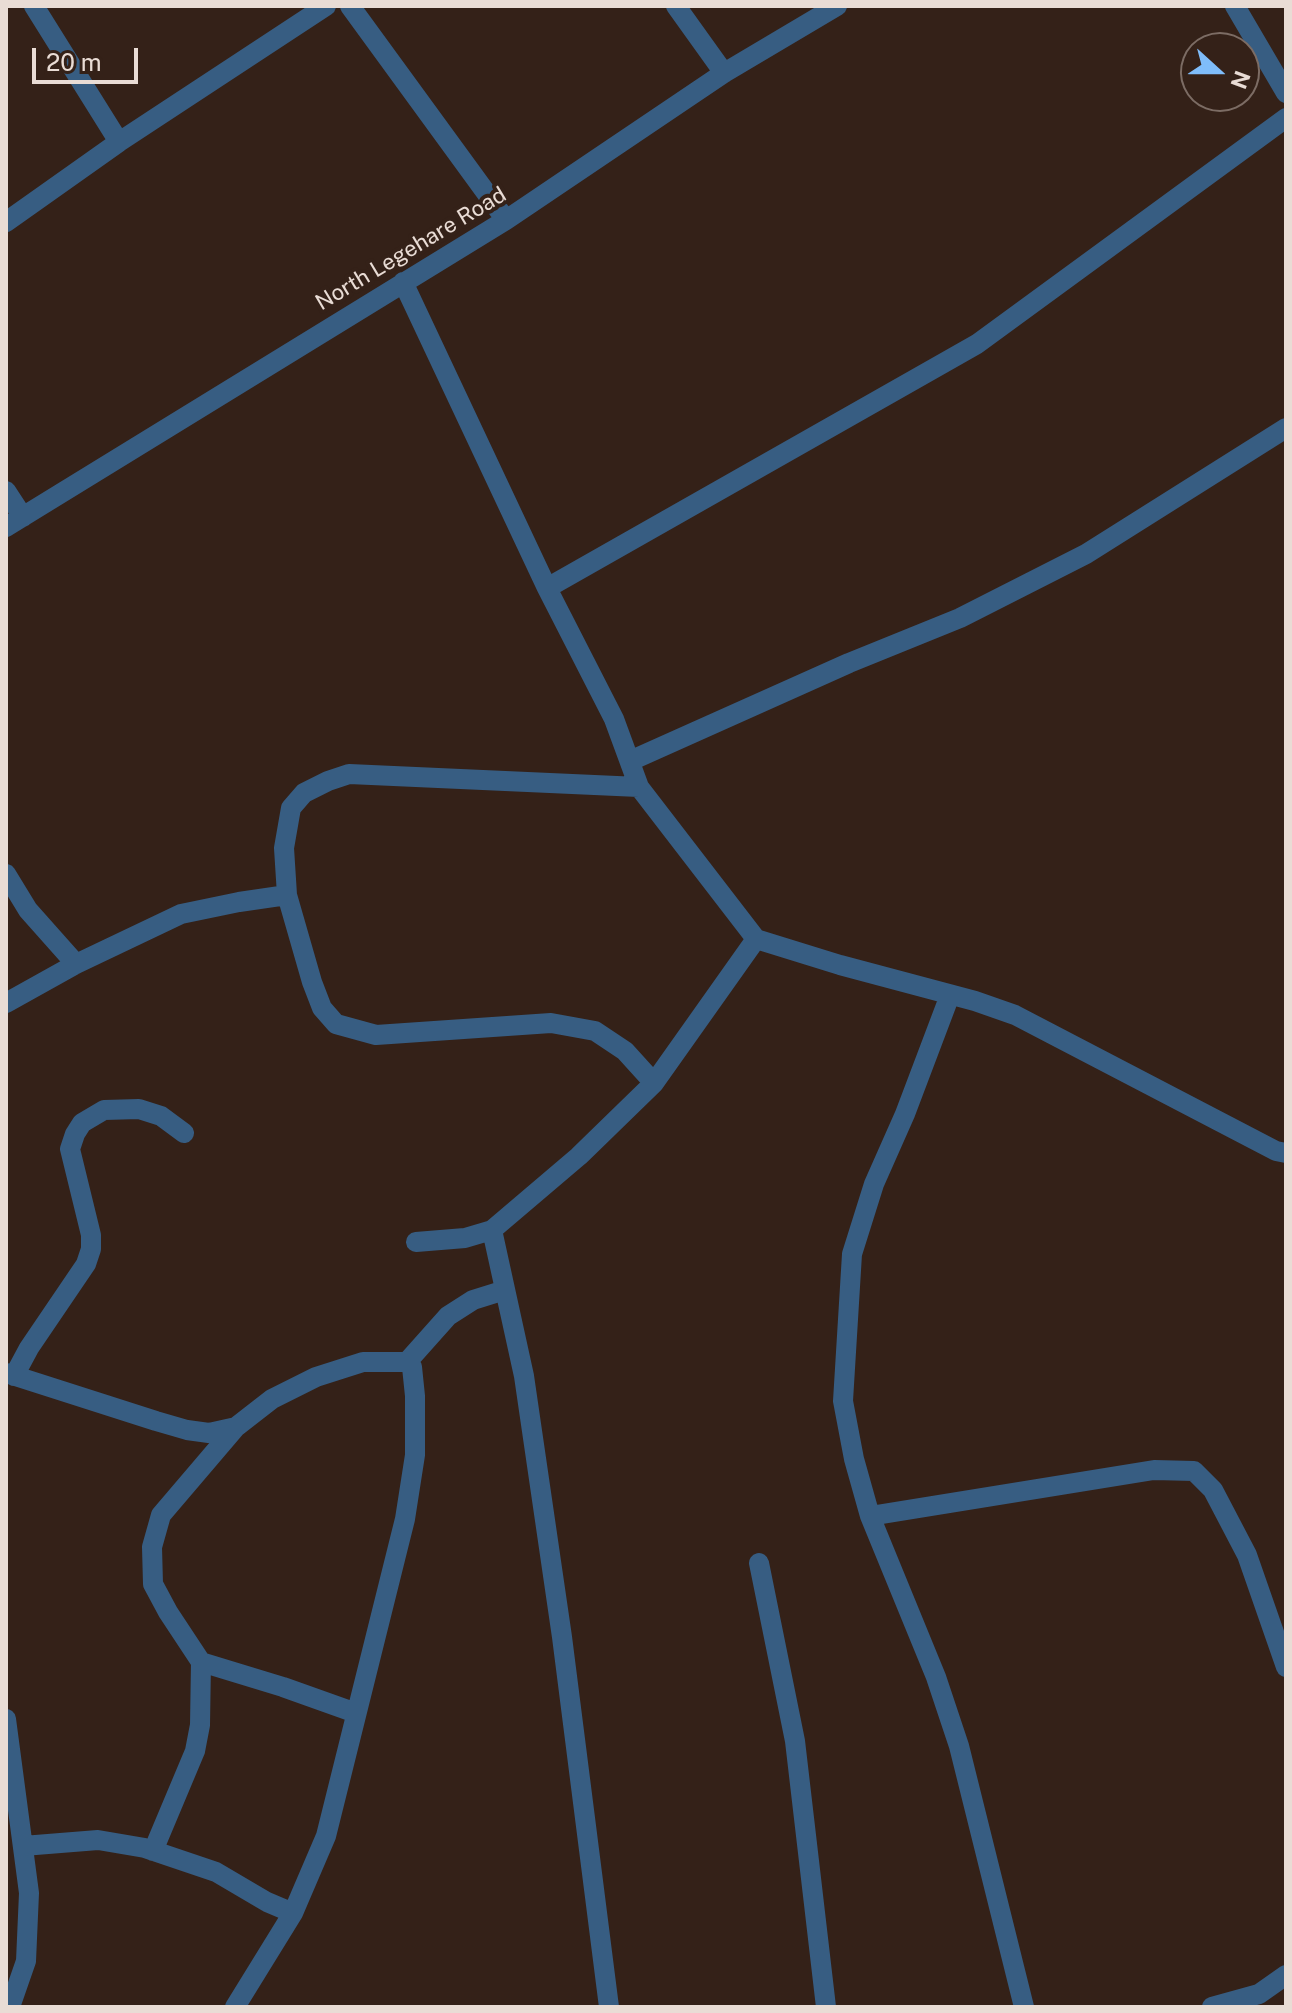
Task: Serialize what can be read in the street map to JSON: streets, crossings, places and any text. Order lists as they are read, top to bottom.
{
  "streets": {
    "street": ["North Legehare Road"]
  },
  "scale_bar": "20 m",
  "north": "right"
}
